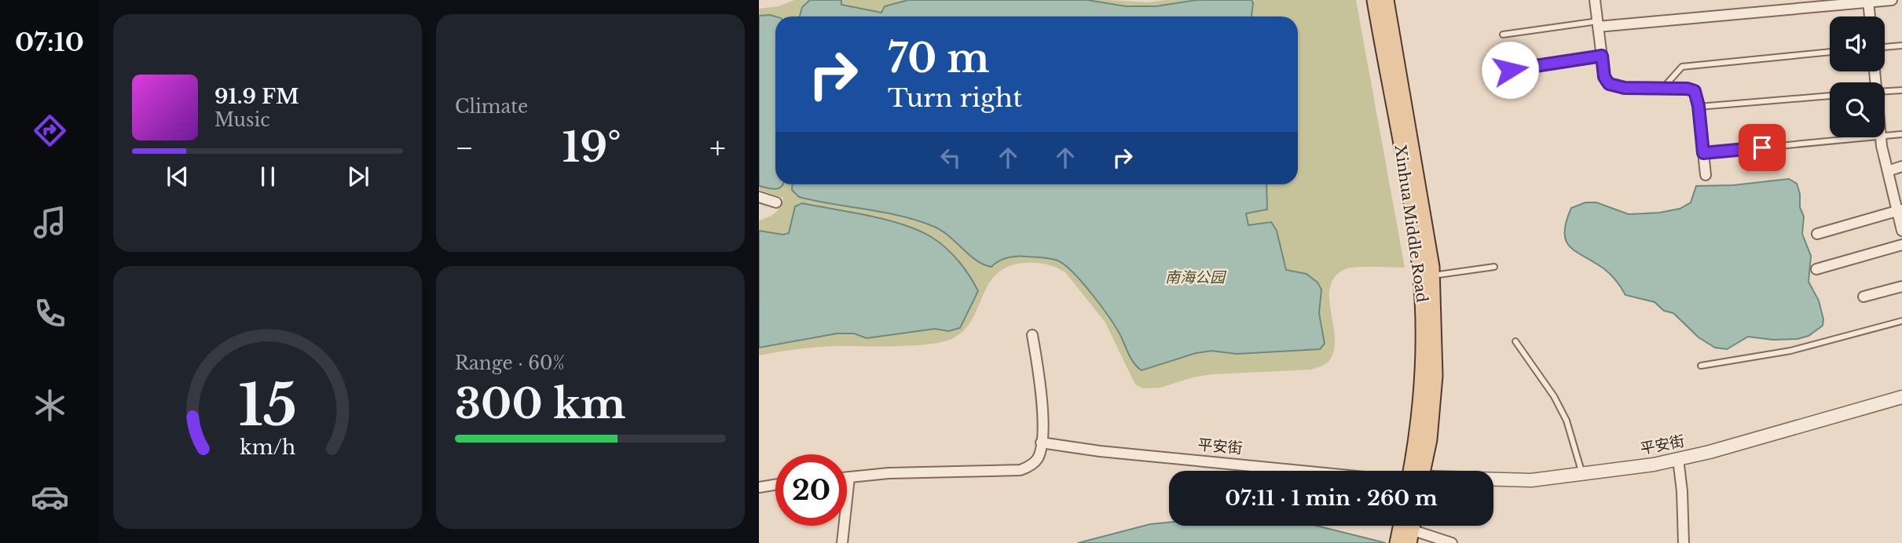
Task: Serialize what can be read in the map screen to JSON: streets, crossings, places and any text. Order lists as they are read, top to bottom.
{
  "streets": {
    "main road": ["Xinhua Middle Road"],
    "street": ["平安街"]
  },
  "parks": ["南海公园"],
  "page": {
    "tabs": "07:10",
    "tile": [
      "Climate",
      ["Range · 60%", "300 km"]
    ],
    "turn": ["70 m", "Turn right"],
    "song": ["91.9 FM", "Music"],
    "heat": ["−", "19°", "+"],
    "limit": "20",
    "trip": "07:11 · 1 min · 260 m",
    "gauge": ["15", "km/h"]
  }
}
